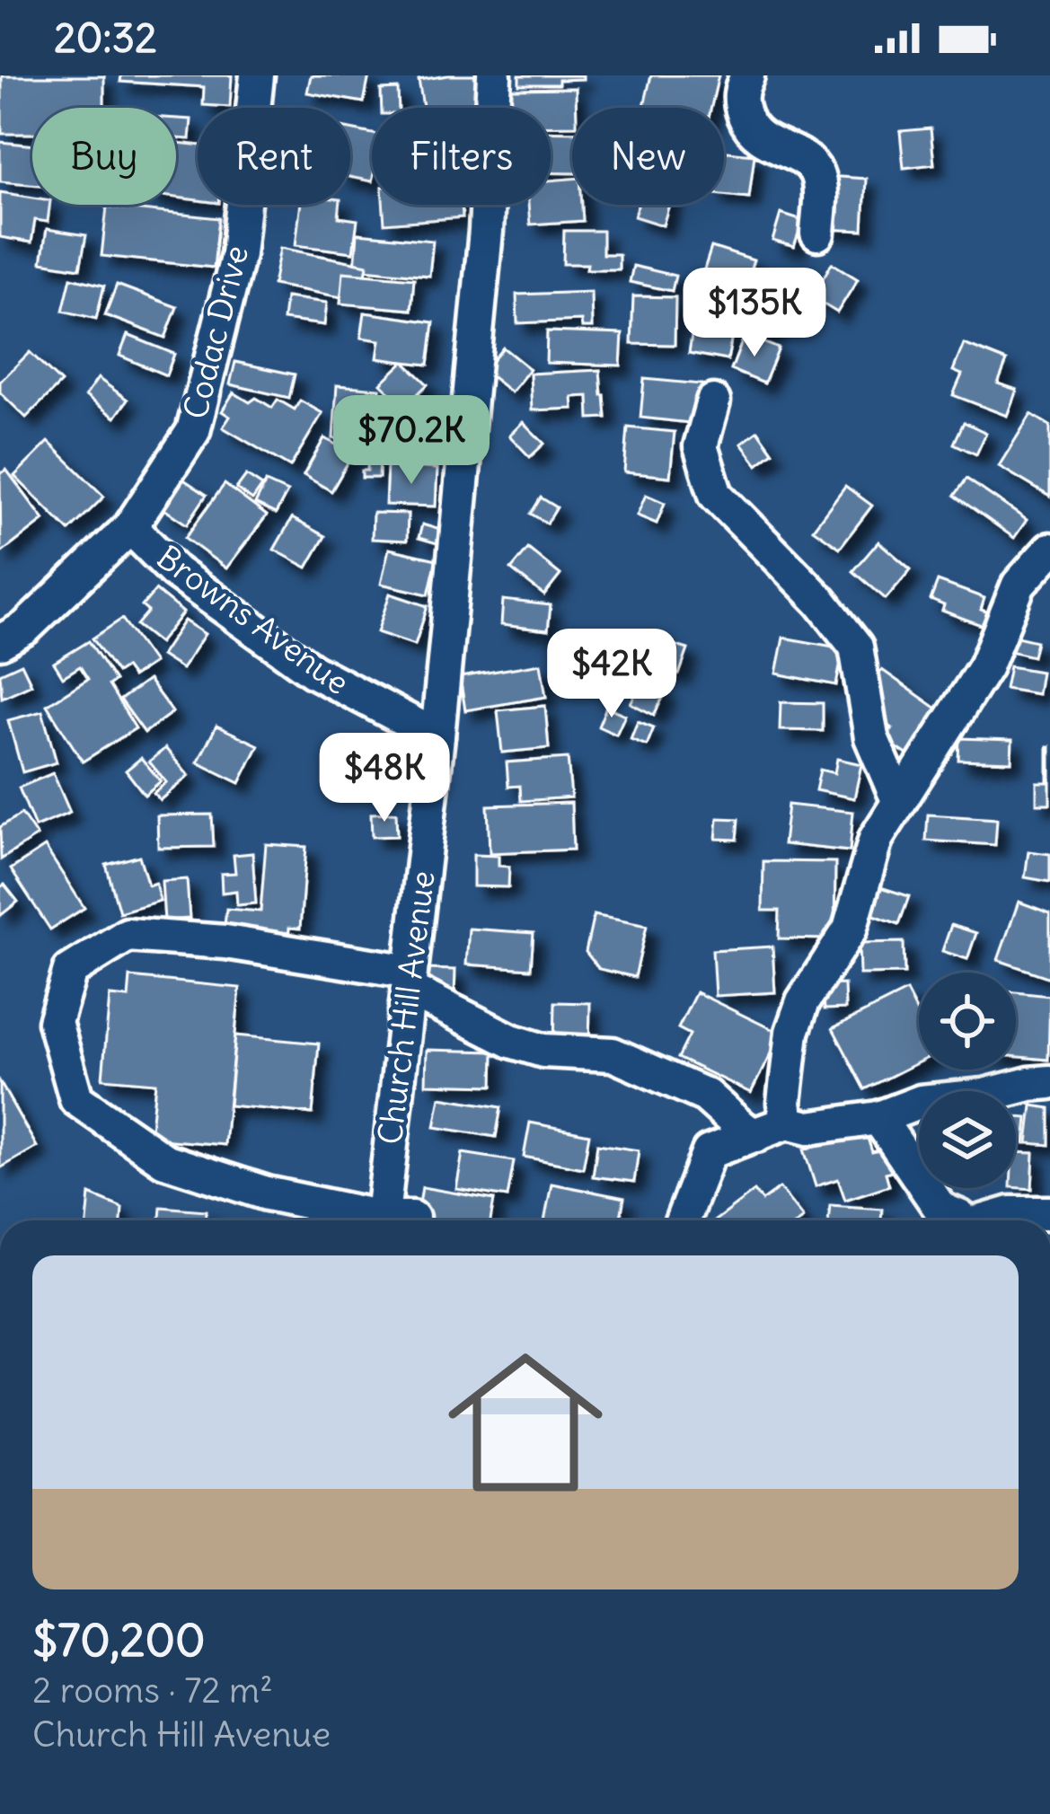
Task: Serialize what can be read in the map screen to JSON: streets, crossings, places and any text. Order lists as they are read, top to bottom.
{
  "streets": {
    "street": ["Codac Drive", "Browns Avenue", "Church Hill Avenue"]
  },
  "crossings": [
    ["Codac Drive", "Browns Avenue"],
    ["Browns Avenue", "Church Hill Avenue"]
  ],
  "page": {
    "status": "20:32",
    "chip": [
      "Buy",
      "Rent",
      "Filters",
      "New"
    ],
    "price": [
      "$135K",
      "$70.2K",
      "$42K",
      "$48K"
    ],
    "list": [
      {
        "name": "$70,200",
        "note": "2 rooms · 72 m² · Church Hill Avenue"
      }
    ]
  }
}
